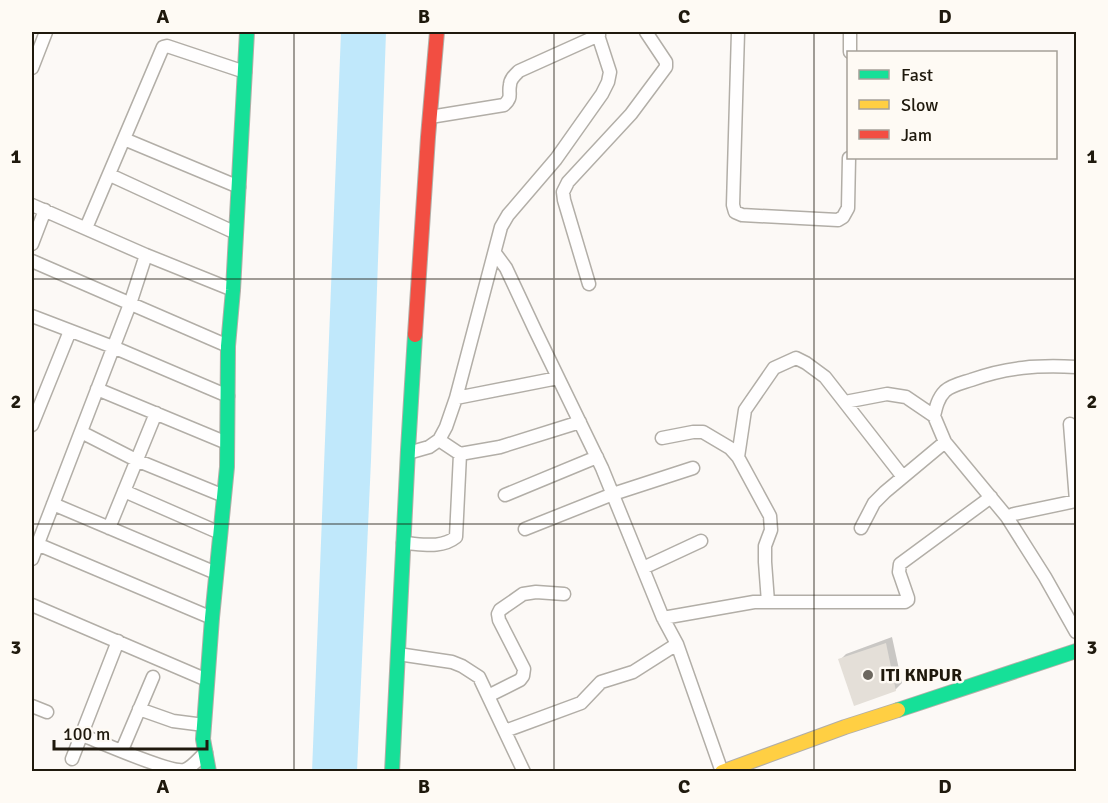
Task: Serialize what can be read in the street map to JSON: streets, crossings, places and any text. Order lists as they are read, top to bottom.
{
  "places": ["ITI KNPUR"],
  "legend": ["Fast", "Slow", "Jam"],
  "scale_bar": "100 m",
  "grid": {
    "columns": [
      "A",
      "B",
      "C",
      "D"
    ],
    "rows": ["1", "2", "3"]
  }
}
